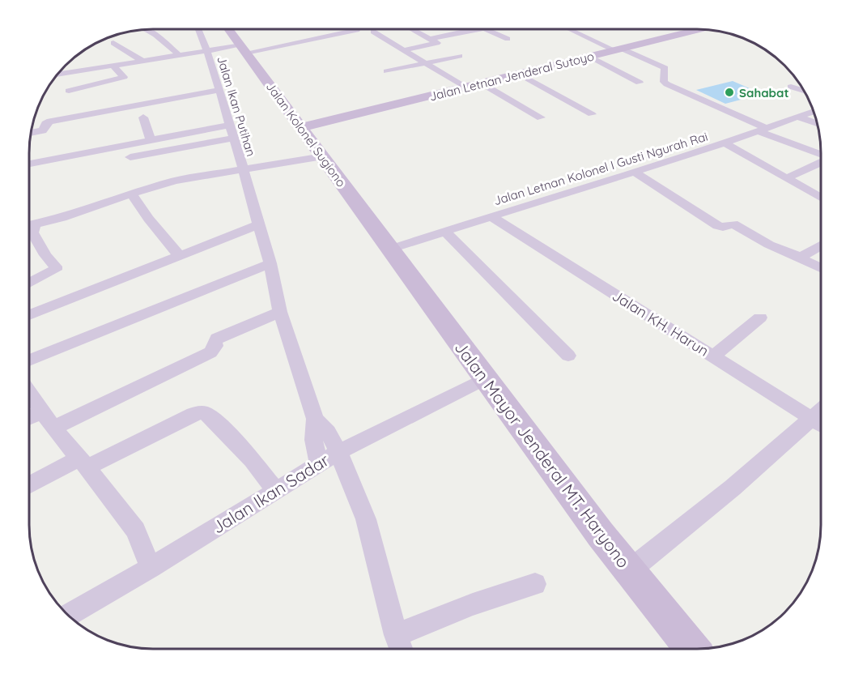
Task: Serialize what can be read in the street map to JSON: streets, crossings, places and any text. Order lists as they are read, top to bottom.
{
  "streets": {
    "main road": ["Jalan Letnan Jenderal Sutoyo", "Jalan Kolonel Sugiono", "Jalan Mayor Jenderal MT. Haryono"],
    "street": [
      "Jalan Ikan Putihan",
      "Jalan Letnan Kolonel I Gusti Ngurah Rai",
      "Jalan KH. Harun",
      "Jalan Ikan Sadar"
    ]
  },
  "crossings": [
    ["Jalan Letnan Jenderal Sutoyo", "Jalan Kolonel Sugiono"],
    ["Jalan Kolonel Sugiono", "Jalan Letnan Kolonel I Gusti Ngurah Rai"],
    ["Jalan Kolonel Sugiono", "Jalan Mayor Jenderal MT. Haryono"],
    ["Jalan Letnan Kolonel I Gusti Ngurah Rai", "Jalan KH. Harun"],
    ["Jalan Letnan Kolonel I Gusti Ngurah Rai", "Jalan Mayor Jenderal MT. Haryono"],
    ["Jalan Mayor Jenderal MT. Haryono", "Jalan Ikan Sadar"]
  ],
  "places": ["Sahabat"]
}
